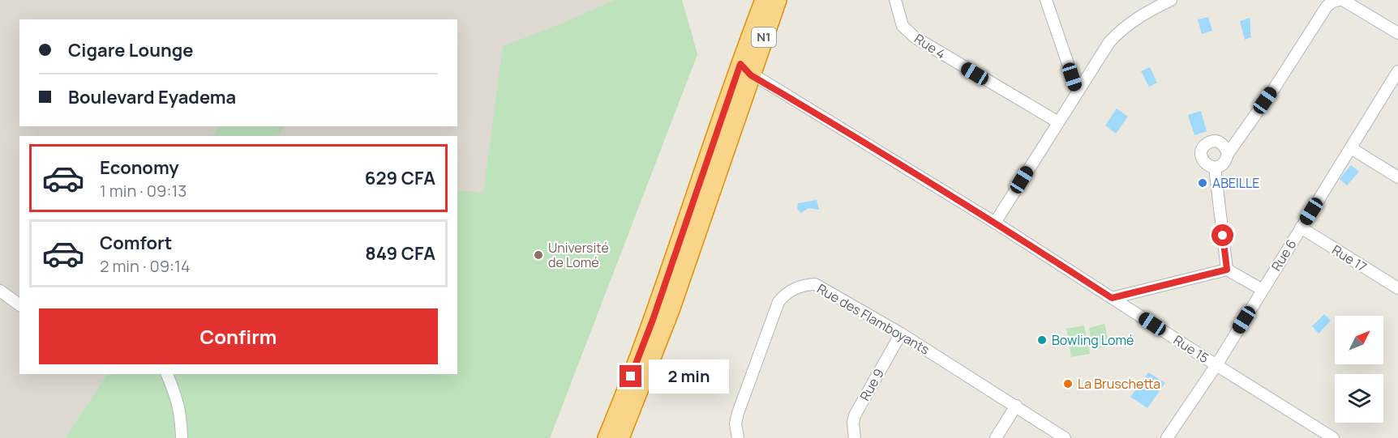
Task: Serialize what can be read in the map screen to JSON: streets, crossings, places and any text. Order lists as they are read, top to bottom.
{
  "streets": {
    "highway": ["N1"],
    "street": [
      "Rue 4",
      "Rue 6",
      "Rue 17",
      "Rue des Flamboyants",
      "Rue 15",
      "Rue 9"
    ]
  },
  "crossings": [
    ["N1", "Rue 15"],
    ["Rue 6", "Rue 17"],
    ["Rue 6", "Rue 15"],
    ["Rue des Flamboyants", "Rue 9"]
  ],
  "places": [
    "ABEILLE",
    "Université de Lomé",
    "Bowling Lomé",
    "La Bruschetta"
  ],
  "north": "top right",
  "page": {
    "banner": ["Cigare Lounge", "Boulevard Eyadema"],
    "list": [
      {
        "name": "Economy",
        "note": "1 min · 09:13",
        "value": "629 CFA"
      },
      {
        "name": "Comfort",
        "note": "2 min · 09:14",
        "value": "849 CFA"
      }
    ],
    "buttons": "Confirm",
    "bubble": "2 min"
  }
}
